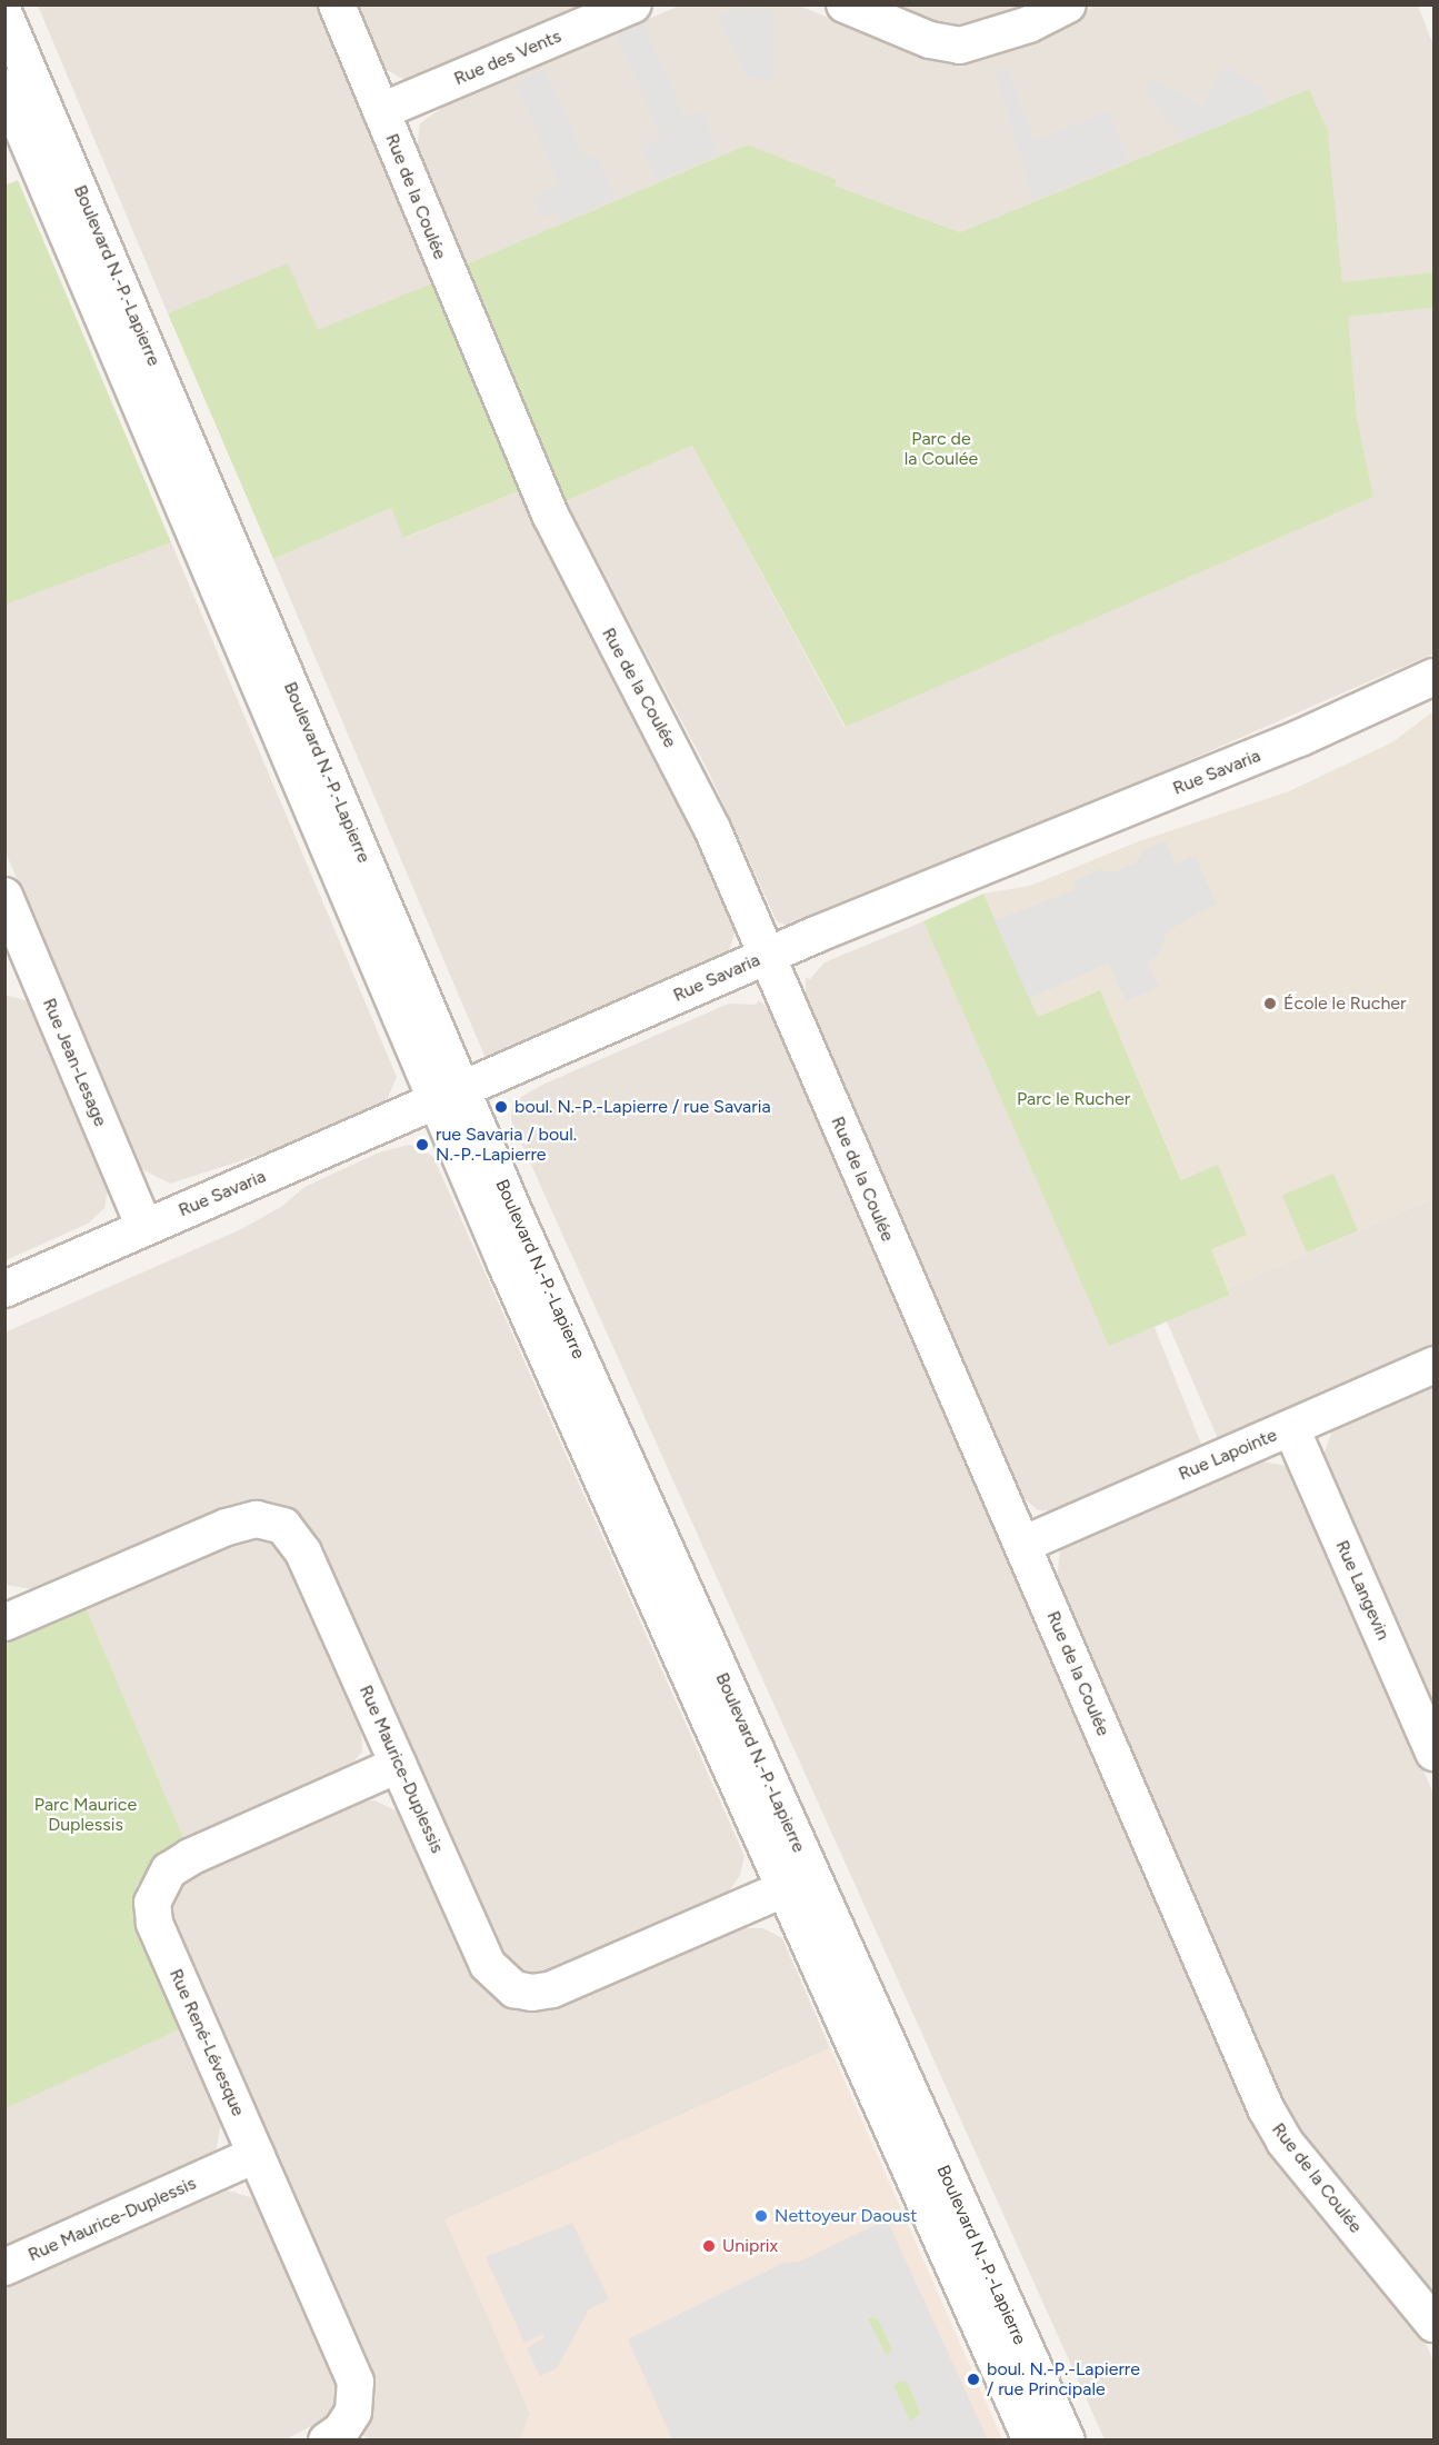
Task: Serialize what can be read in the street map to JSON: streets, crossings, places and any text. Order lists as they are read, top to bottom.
{
  "streets": {
    "street": [
      "Rue des Vents",
      "Rue de la Coulée",
      "Boulevard N.-P.-Lapierre",
      "Rue Savaria",
      "Rue Jean-Lesage",
      "Rue Lapointe",
      "Rue Langevin",
      "Rue Maurice-Duplessis",
      "Rue René-Lévesque"
    ]
  },
  "crossings": [
    ["Rue des Vents", "Rue de la Coulée"],
    ["Rue de la Coulée", "Rue Savaria"],
    ["Rue de la Coulée", "Rue Lapointe"],
    ["Boulevard N.-P.-Lapierre", "Rue Savaria"],
    ["Boulevard N.-P.-Lapierre", "Rue Maurice-Duplessis"],
    ["Rue Savaria", "Rue Jean-Lesage"],
    ["Rue Lapointe", "Rue Langevin"],
    ["Rue Maurice-Duplessis", "Rue René-Lévesque"]
  ],
  "parks": ["Parc de la Coulée", "Parc le Rucher", "Parc Maurice Duplessis"],
  "places": [
    "École le Rucher",
    "boul. N.-P.-Lapierre / rue Savaria",
    "rue Savaria / boul. N.-P.-Lapierre",
    "Nettoyeur Daoust",
    "Uniprix",
    "boul. N.-P.-Lapierre / rue Principale"
  ]
}
